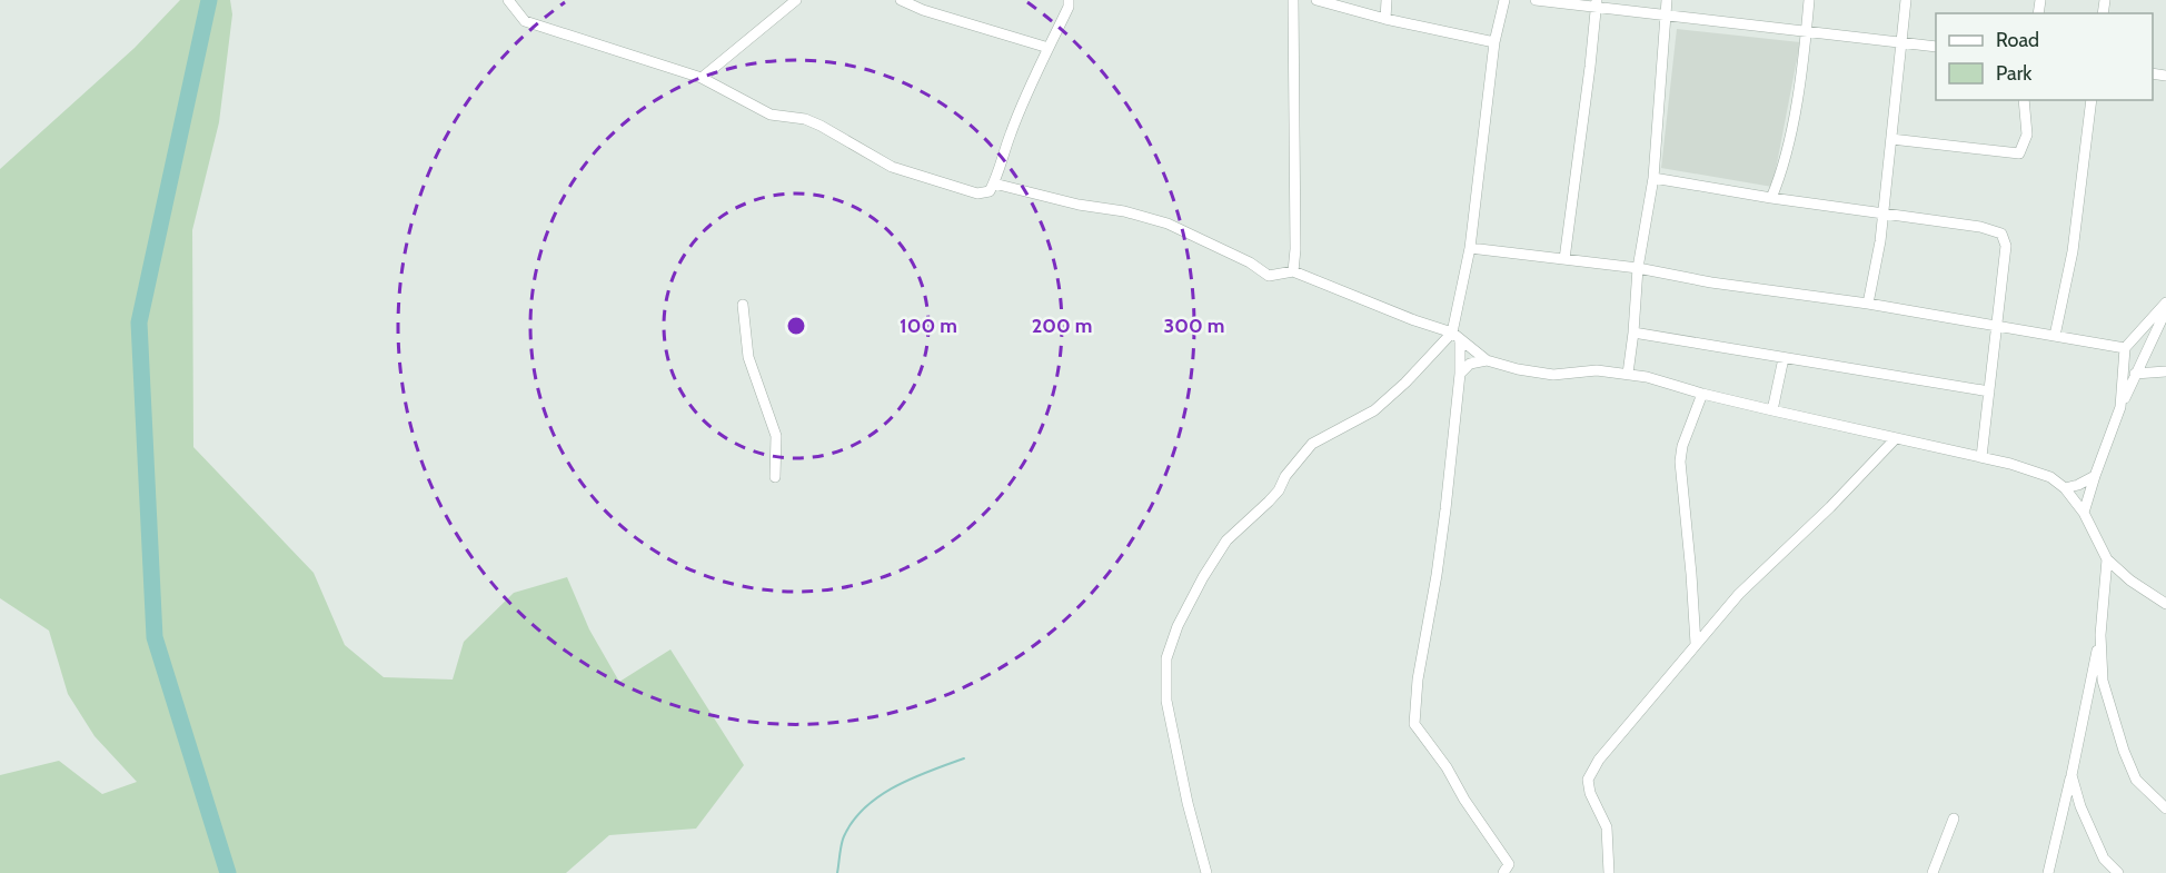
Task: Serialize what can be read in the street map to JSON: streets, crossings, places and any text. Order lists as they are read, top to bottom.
{
  "legend": ["Road", "Park"],
  "rings": ["100 m", "200 m", "300 m"]
}
